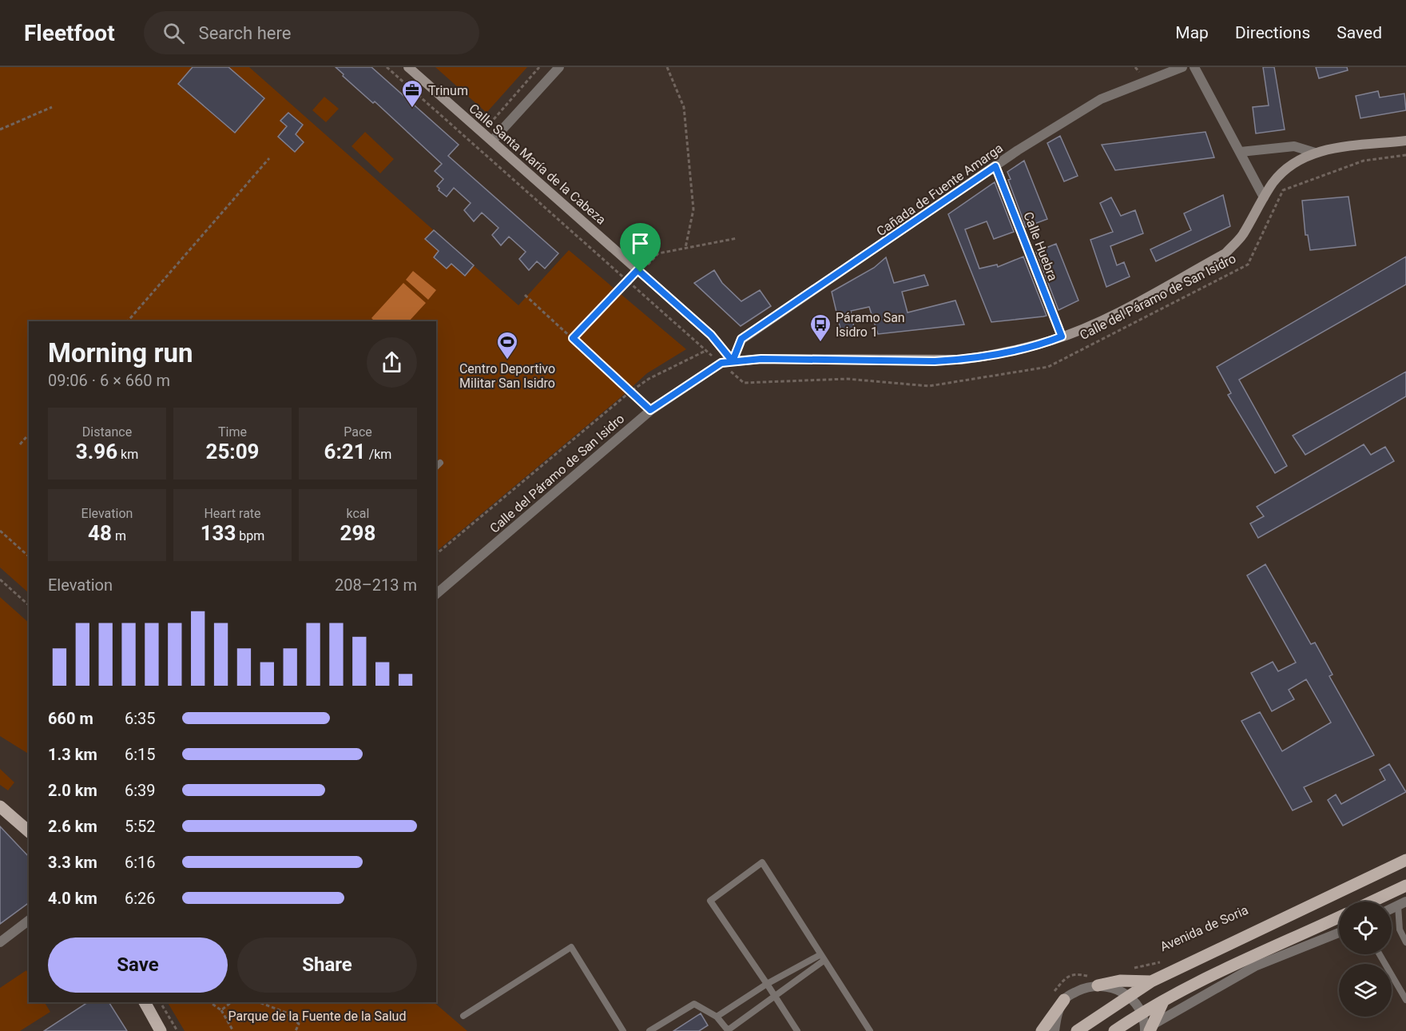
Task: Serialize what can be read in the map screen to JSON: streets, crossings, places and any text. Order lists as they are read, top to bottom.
{
  "streets": {
    "main road": ["Avenida de Soria"],
    "street": [
      "Calle Santa María de la Cabeza",
      "Cañada de Fuente Amarga",
      "Calle Huebra",
      "Calle del Páramo de San Isidro"
    ]
  },
  "crossings": [
    ["Calle Santa María de la Cabeza", "Cañada de Fuente Amarga"],
    ["Calle Santa María de la Cabeza", "Calle del Páramo de San Isidro"],
    ["Cañada de Fuente Amarga", "Calle Huebra"],
    ["Cañada de Fuente Amarga", "Calle del Páramo de San Isidro"],
    ["Calle Huebra", "Calle del Páramo de San Isidro"]
  ],
  "parks": ["Parque de la Fuente de la Salud"],
  "places": {
    "office": ["Trinum"],
    "bus stop": ["Páramo San Isidro 1"],
    "sports": ["Centro Deportivo Militar San Isidro"]
  },
  "page": {
    "header": "Fleetfoot",
    "search": "Search here",
    "nav": ["Map", "Directions", "Saved"],
    "heading": ["Morning run", "09:06 · 6 × 660 m"],
    "stats": [
      ["Distance", "3.96 km"],
      ["Time", "25:09"],
      ["Pace", "6:21 /km"],
      ["Elevation", "48 m"],
      ["Heart rate", "133 bpm"],
      ["kcal", "298"]
    ],
    "chart": ["Elevation", "208–213 m"],
    "list": [
      {
        "name": "660 m",
        "note": "6:35"
      },
      {
        "name": "1.3 km",
        "note": "6:15"
      },
      {
        "name": "2.0 km",
        "note": "6:39"
      },
      {
        "name": "2.6 km",
        "note": "5:52"
      },
      {
        "name": "3.3 km",
        "note": "6:16"
      },
      {
        "name": "4.0 km",
        "note": "6:26"
      }
    ],
    "buttons": ["Save", "Share"]
  }
}
